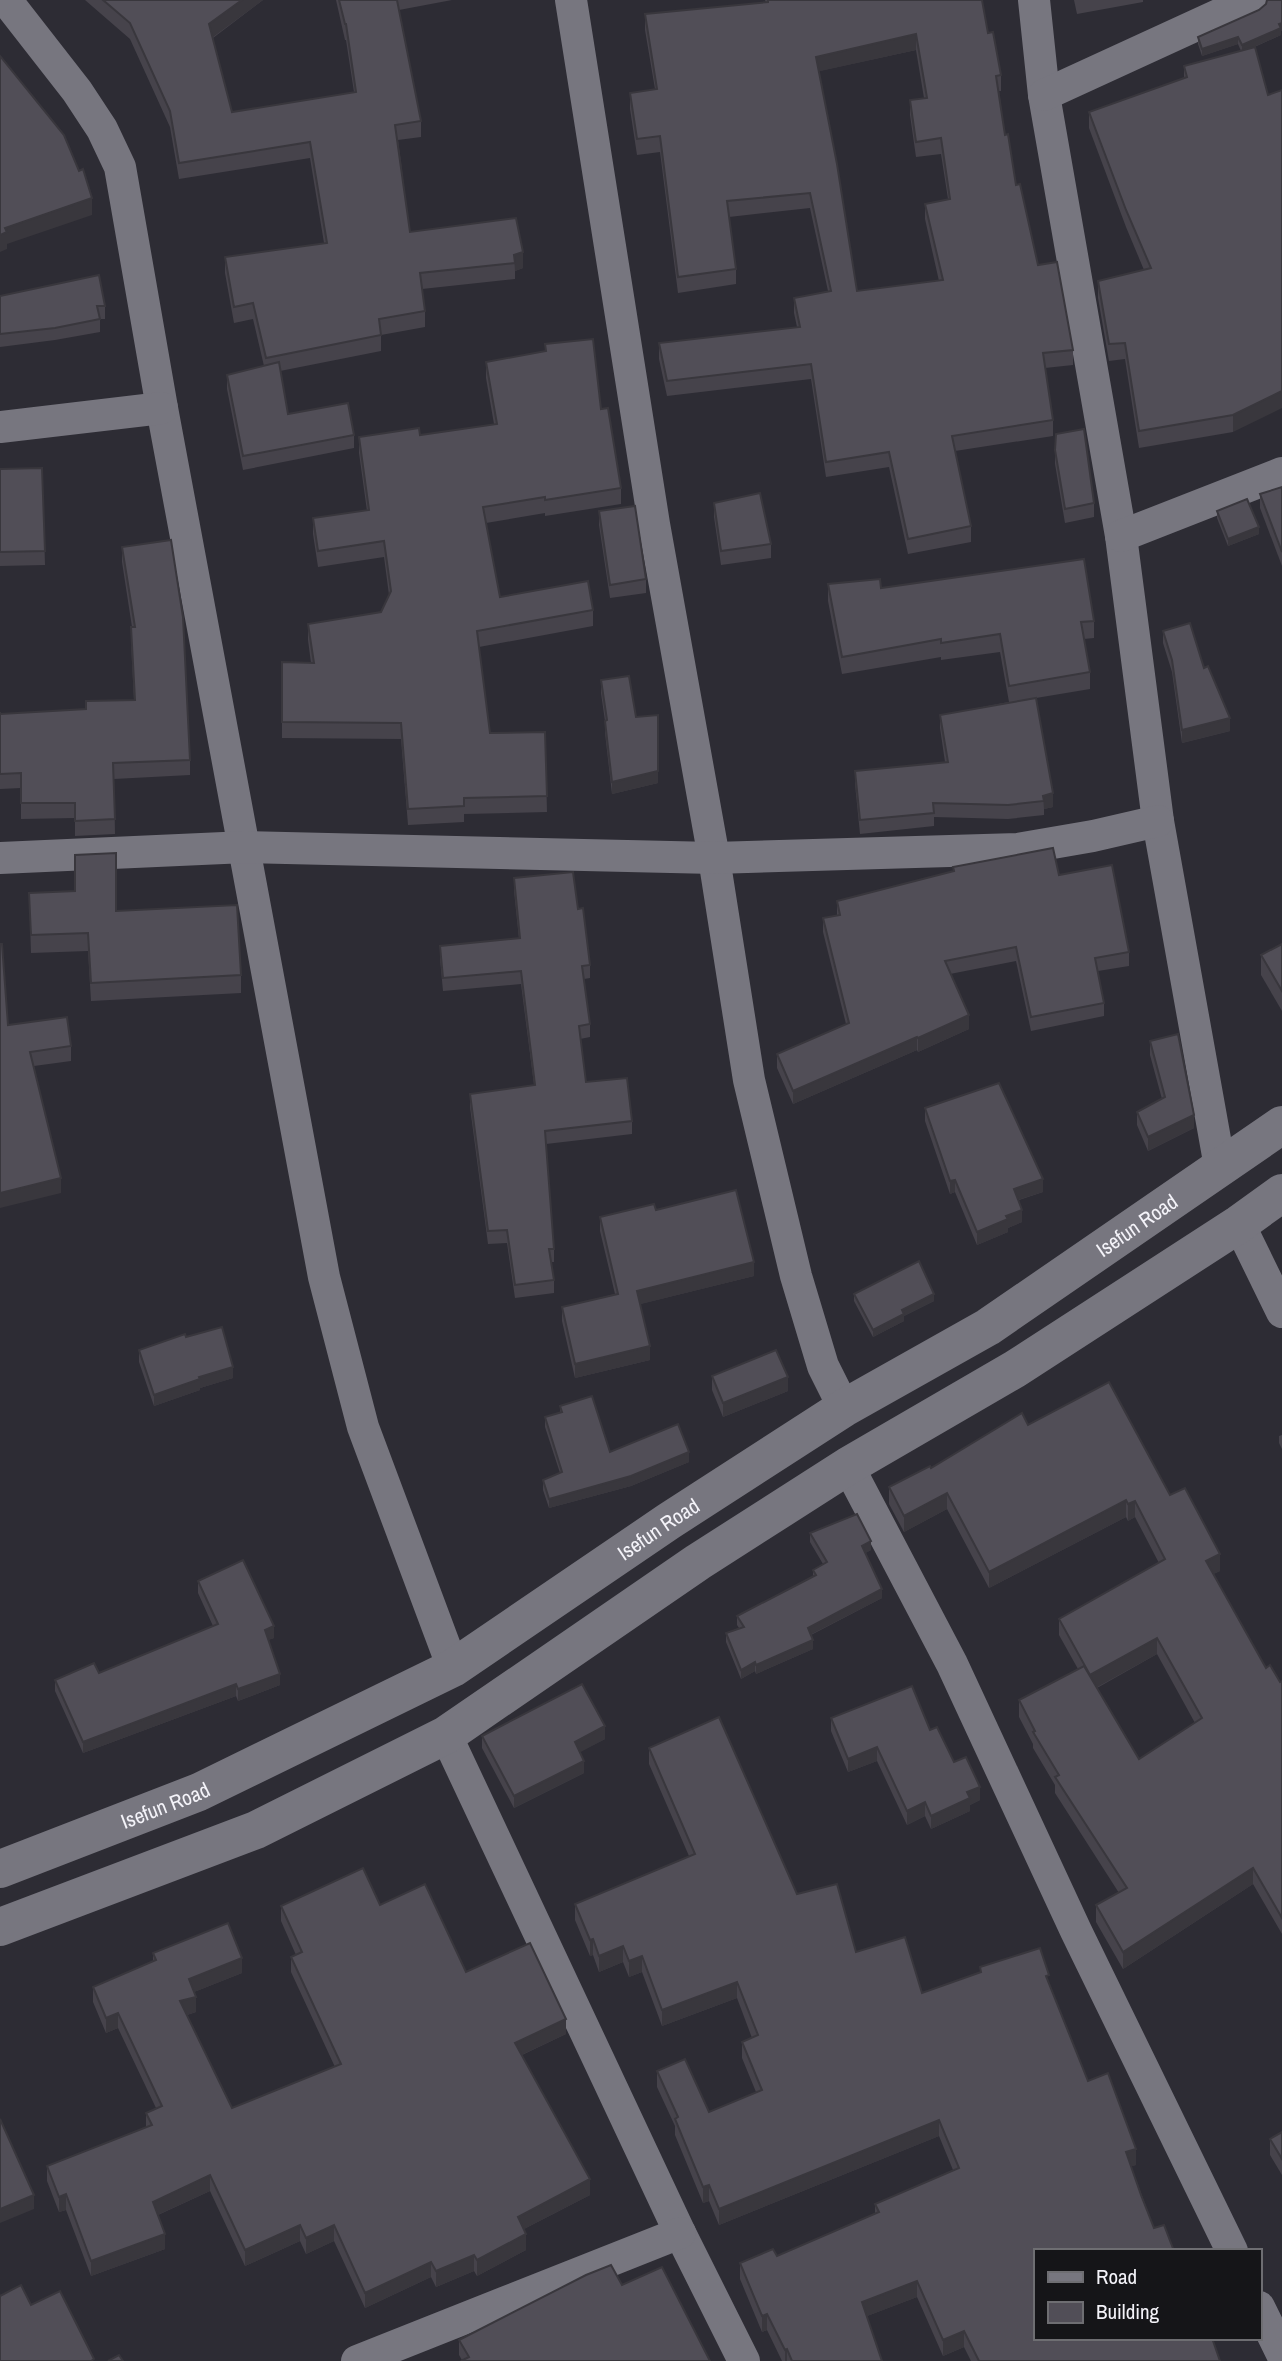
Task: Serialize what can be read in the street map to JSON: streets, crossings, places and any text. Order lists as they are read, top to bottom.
{
  "streets": {
    "street": ["Isefun Road"]
  },
  "legend": ["Road", "Building"]
}
